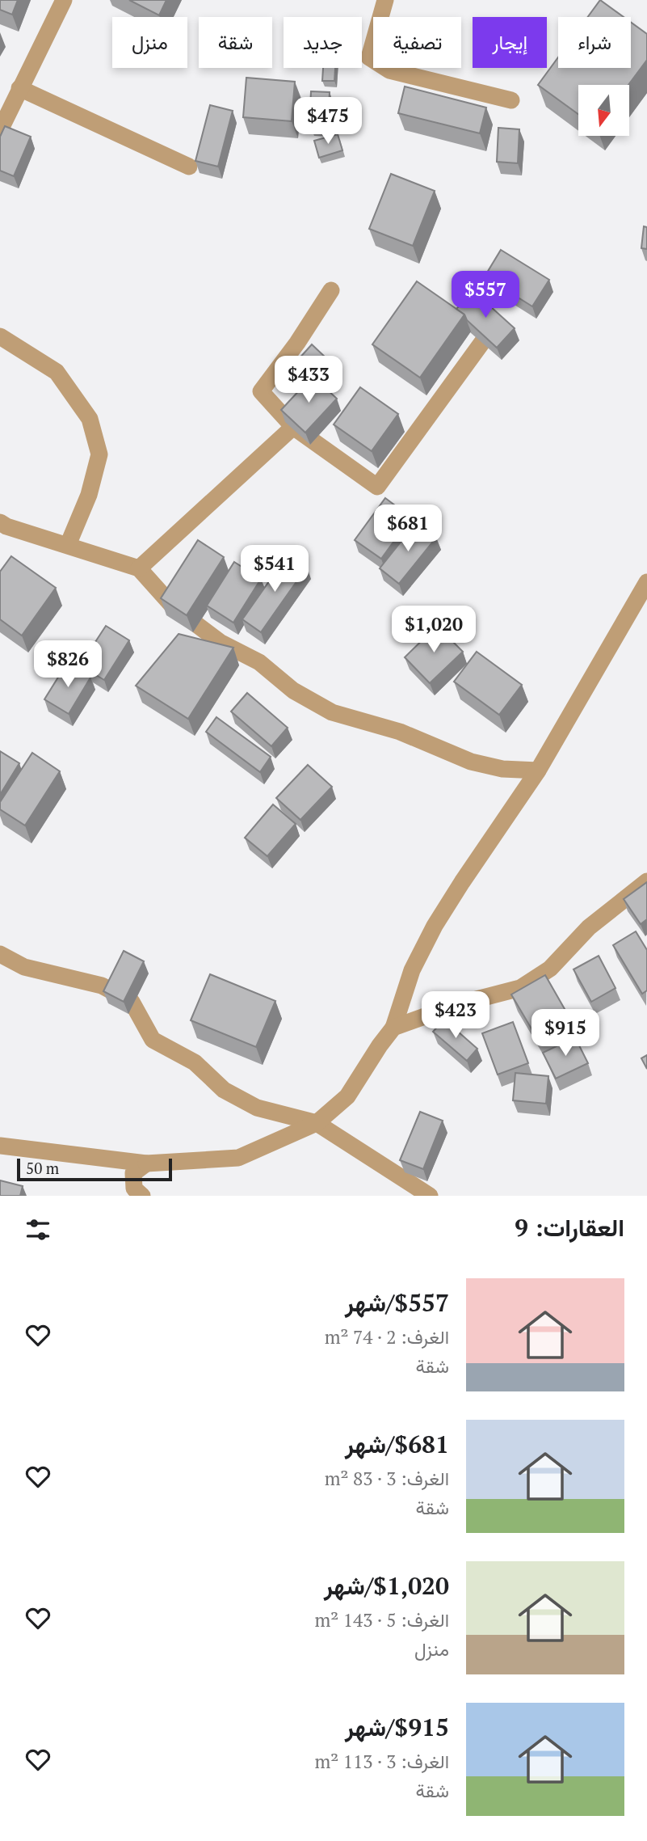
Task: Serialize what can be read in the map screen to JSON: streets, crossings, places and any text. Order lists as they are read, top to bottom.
{
  "scale_bar": "50 m",
  "north": "bottom",
  "page": {
    "chip": [
      "شراء",
      "إيجار",
      "تصفية",
      "جديد",
      "شقة",
      "منزل"
    ],
    "price": [
      "$475",
      "$557",
      "$433",
      "$681",
      "$541",
      "$1,020",
      "$826",
      "$423",
      "$915"
    ],
    "scale": "50 m",
    "heading": "العقارات: 9",
    "list": [
      {
        "name": "$557/شهر",
        "note": "الغرف: 2 · 74 m² · شقة"
      },
      {
        "name": "$681/شهر",
        "note": "الغرف: 3 · 83 m² · شقة"
      },
      {
        "name": "$1,020/شهر",
        "note": "الغرف: 5 · 143 m² · منزل"
      },
      {
        "name": "$915/شهر",
        "note": "الغرف: 3 · 113 m² · شقة"
      }
    ]
  }
}
